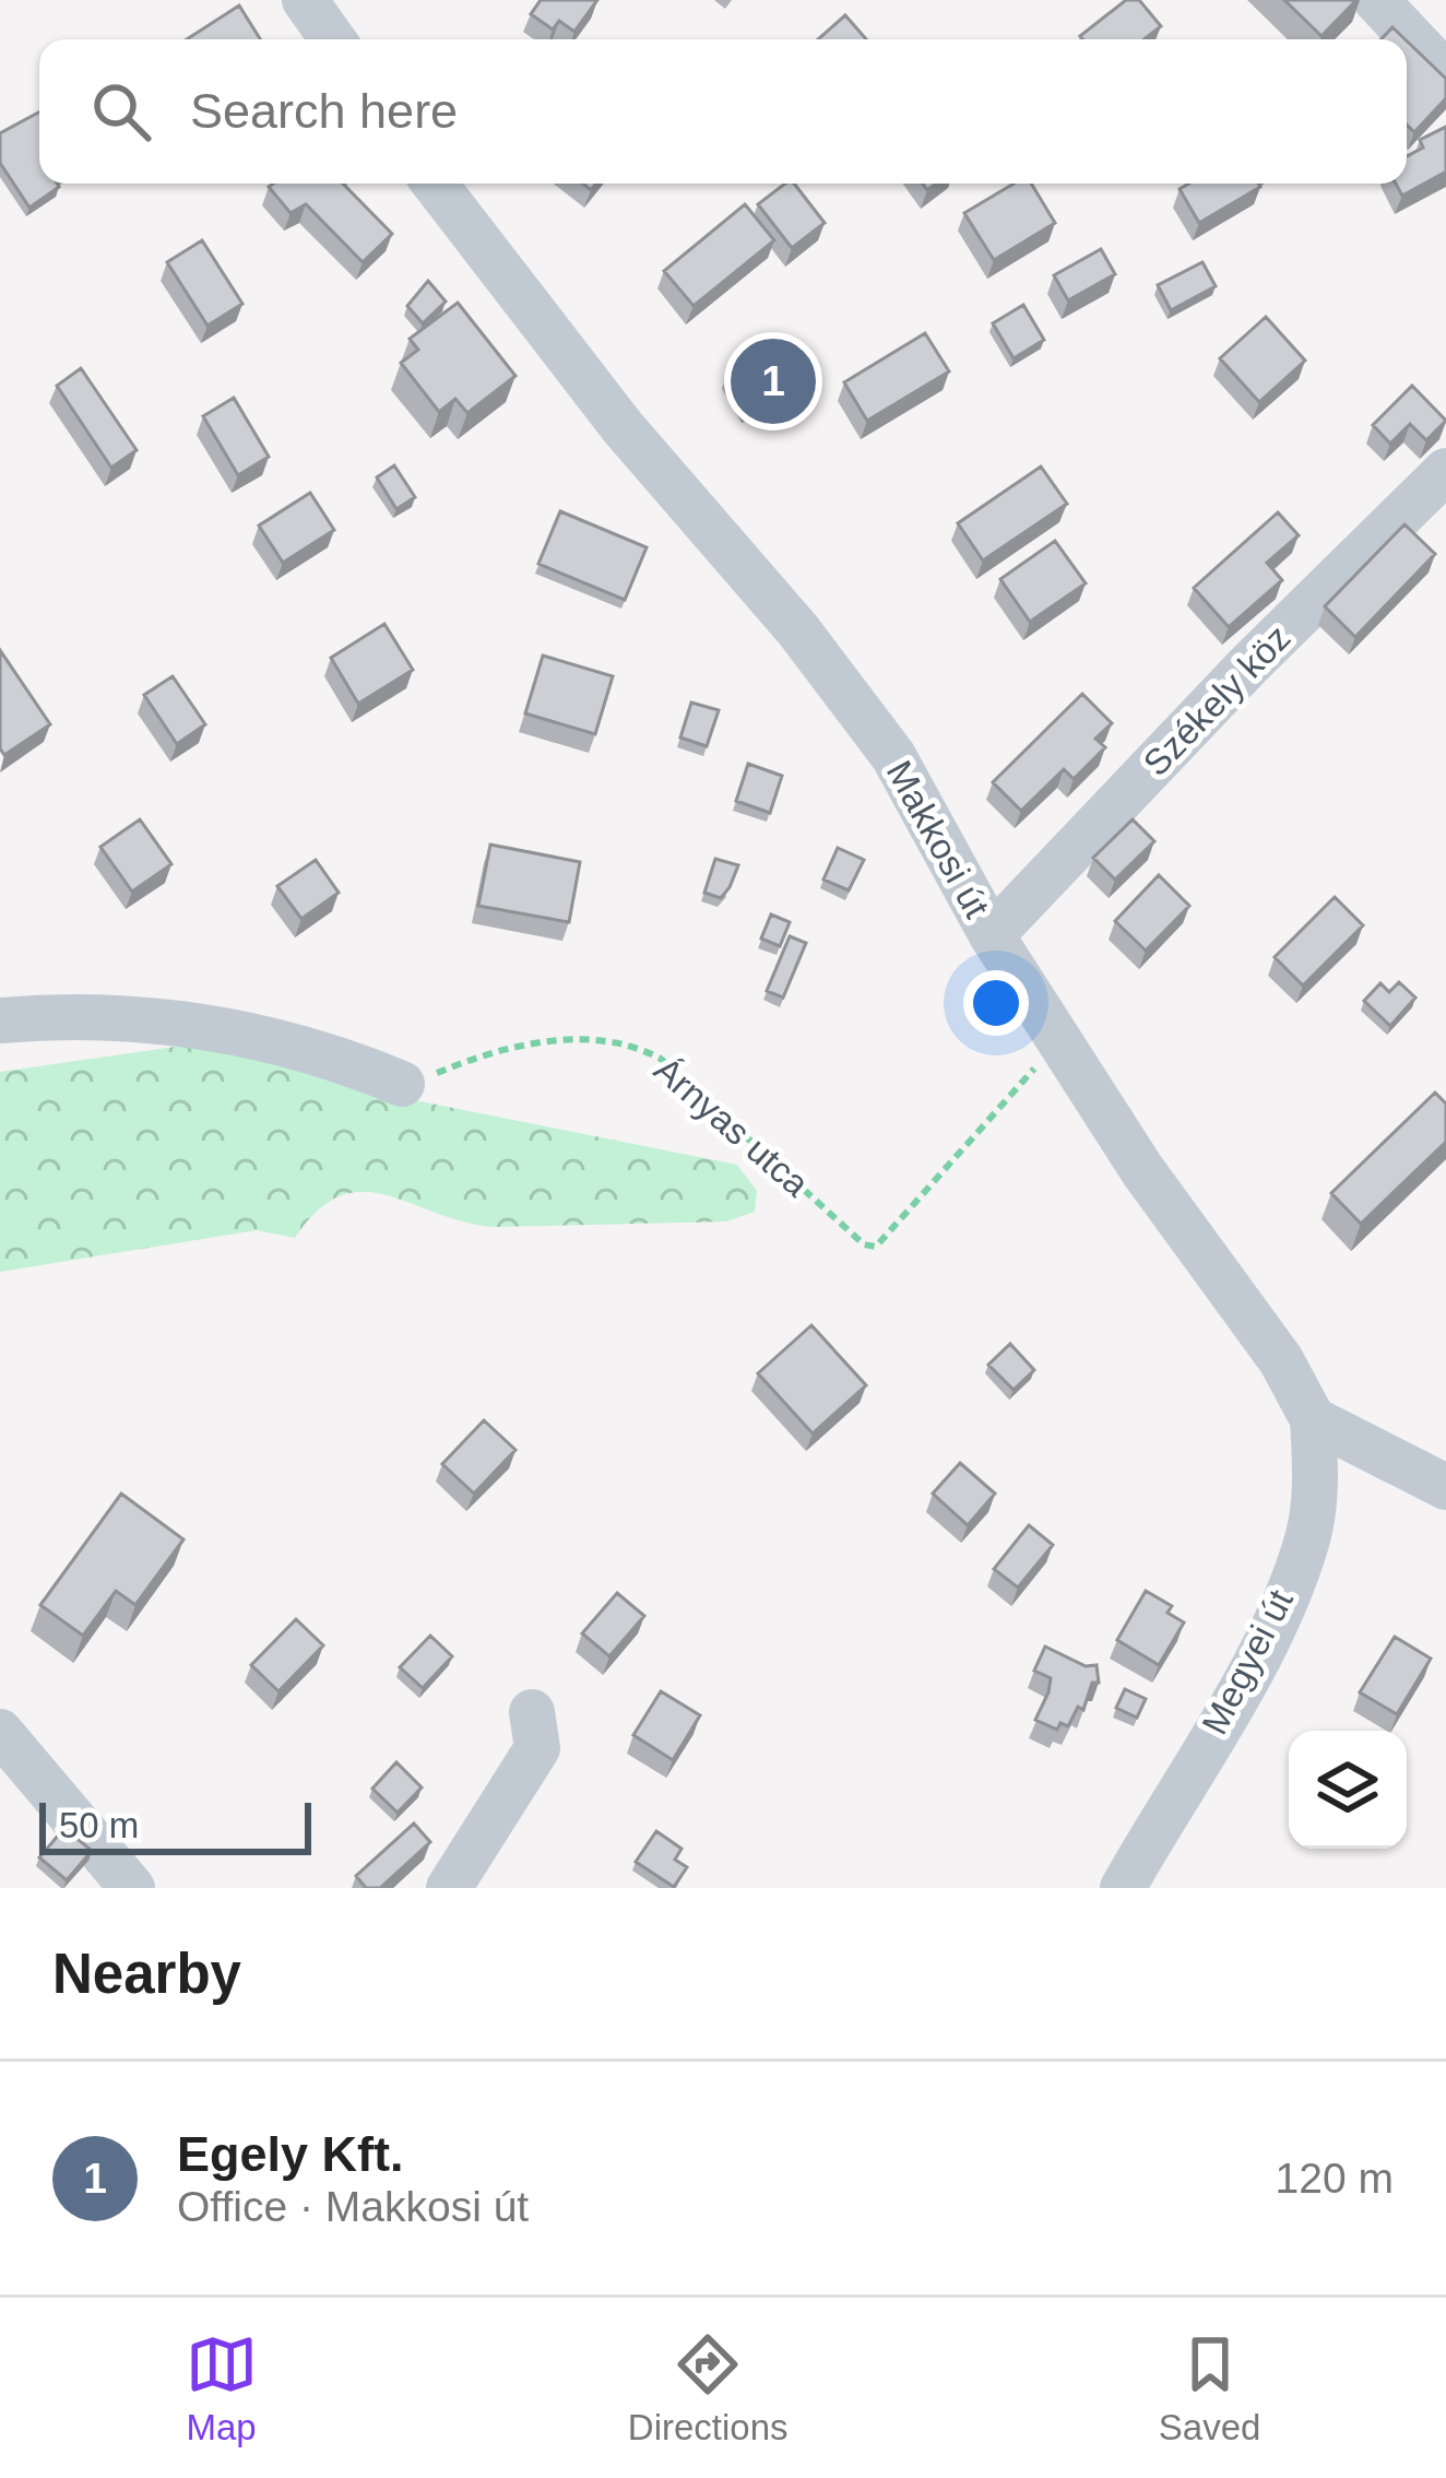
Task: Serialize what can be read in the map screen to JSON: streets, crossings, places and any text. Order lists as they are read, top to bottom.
{
  "streets": {
    "street": ["Székely köz", "Makkosi út", "Megyei út"],
    "path": ["Árnyas utca"]
  },
  "crossings": [
    ["Székely köz", "Makkosi út"],
    ["Makkosi út", "Árnyas utca"],
    ["Makkosi út", "Megyei út"]
  ],
  "scale_bar": "50 m",
  "page": {
    "search": "Search here",
    "pins": "1",
    "scale": "50 m",
    "heading": "Nearby",
    "list": [
      {
        "mark": "1",
        "name": "Egely Kft.",
        "note": "Office · Makkosi út",
        "value": "120 m"
      }
    ],
    "nav": ["Map", "Directions", "Saved"]
  }
}
